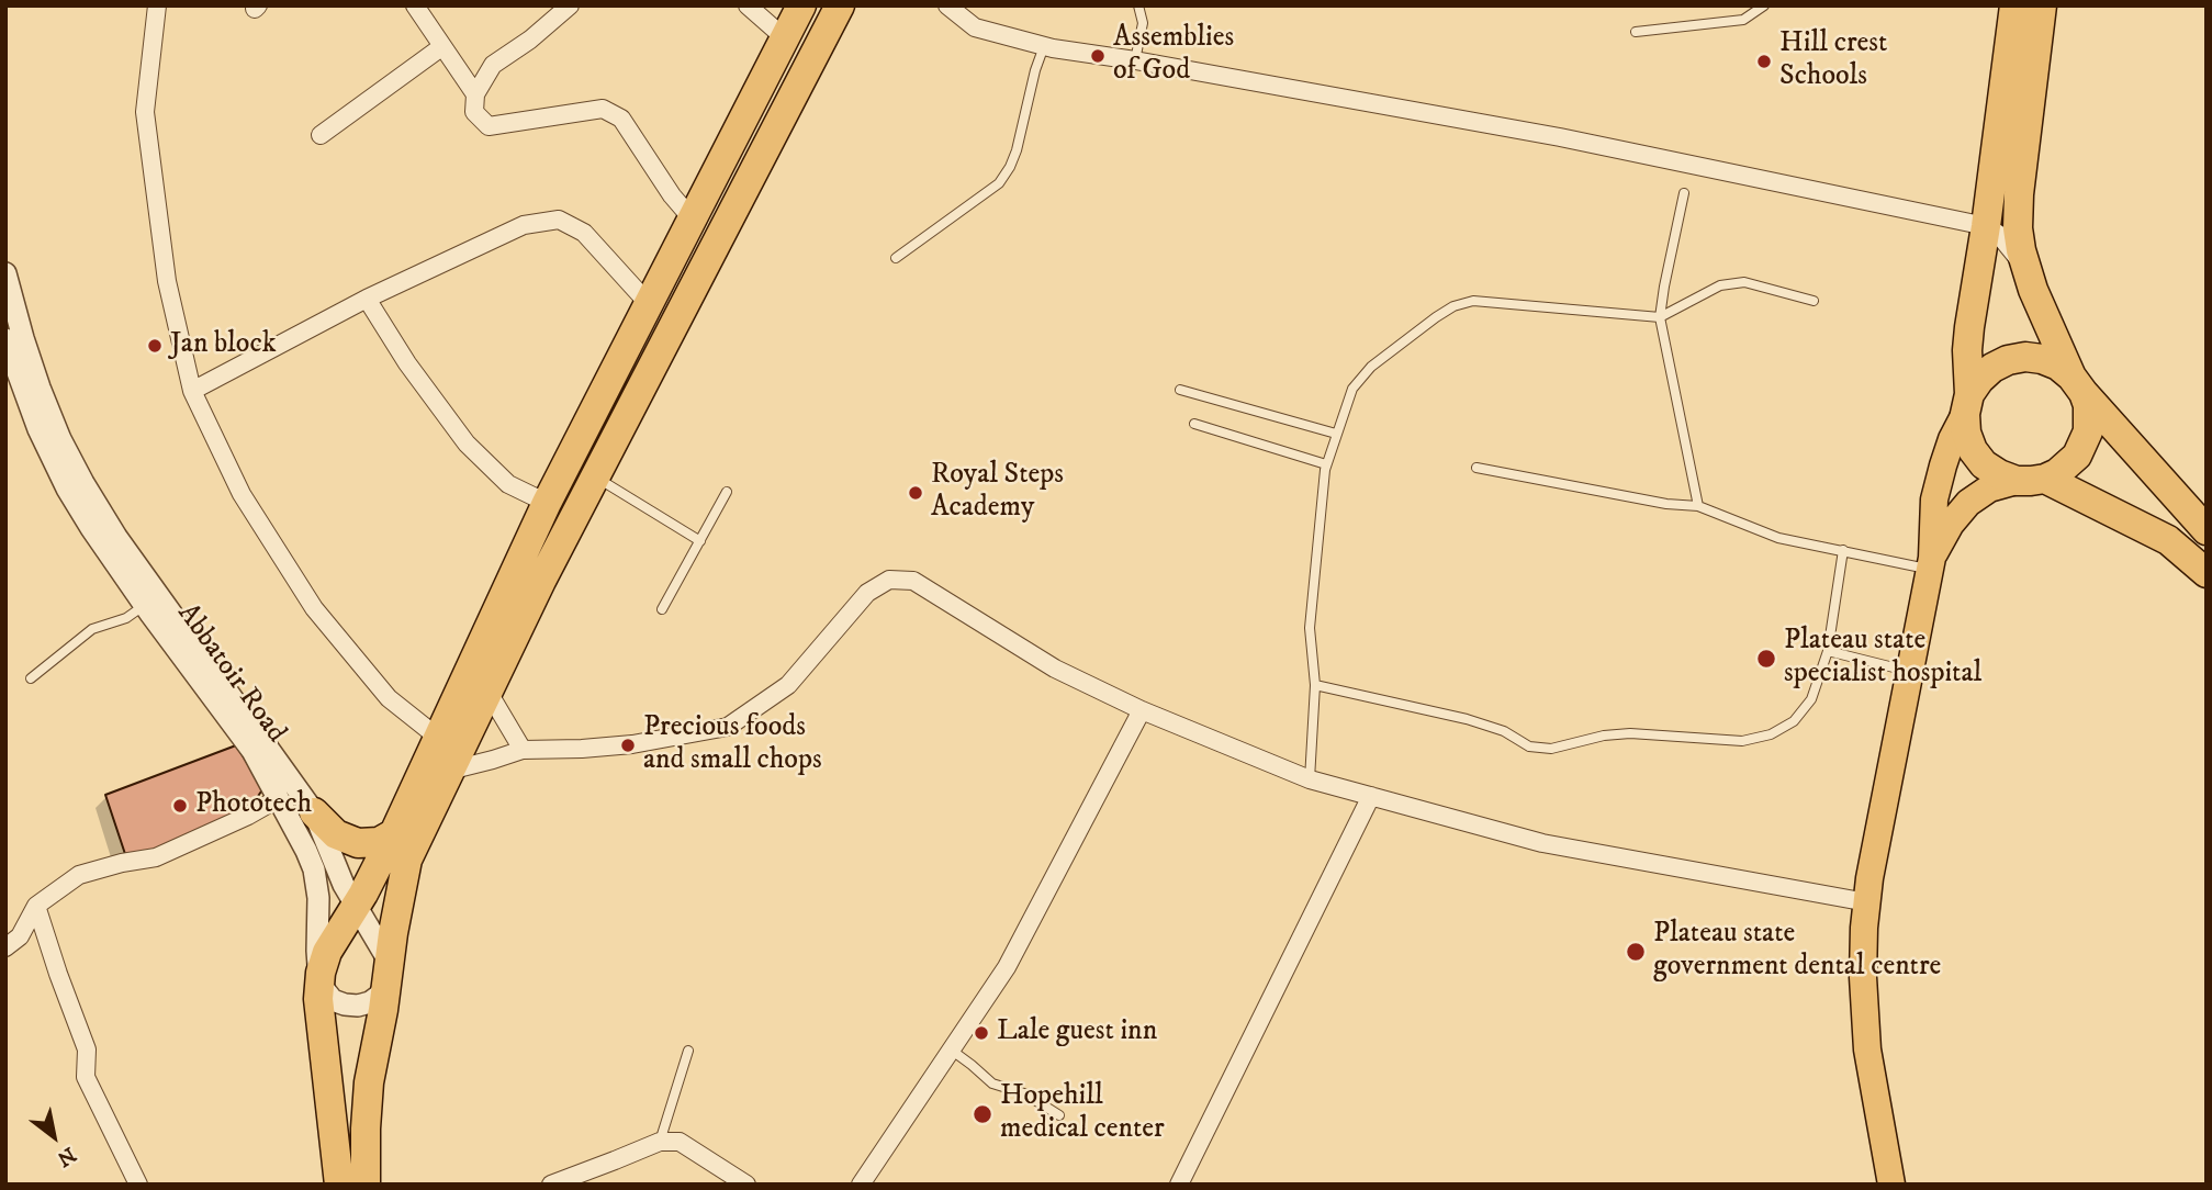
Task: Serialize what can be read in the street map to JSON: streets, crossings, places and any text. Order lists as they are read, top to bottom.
{
  "streets": {
    "street": ["Abbatoir Road"]
  },
  "places": [
    "Assemblies of God",
    "Hill crest Schools",
    "Jan block",
    "Royal Steps Academy",
    "Plateau state specialist hospital",
    "Precious foods and small chops",
    "Phototech",
    "Plateau state government dental centre",
    "Lale guest inn",
    "Hopehill medical center"
  ],
  "north": "bottom right"
}
